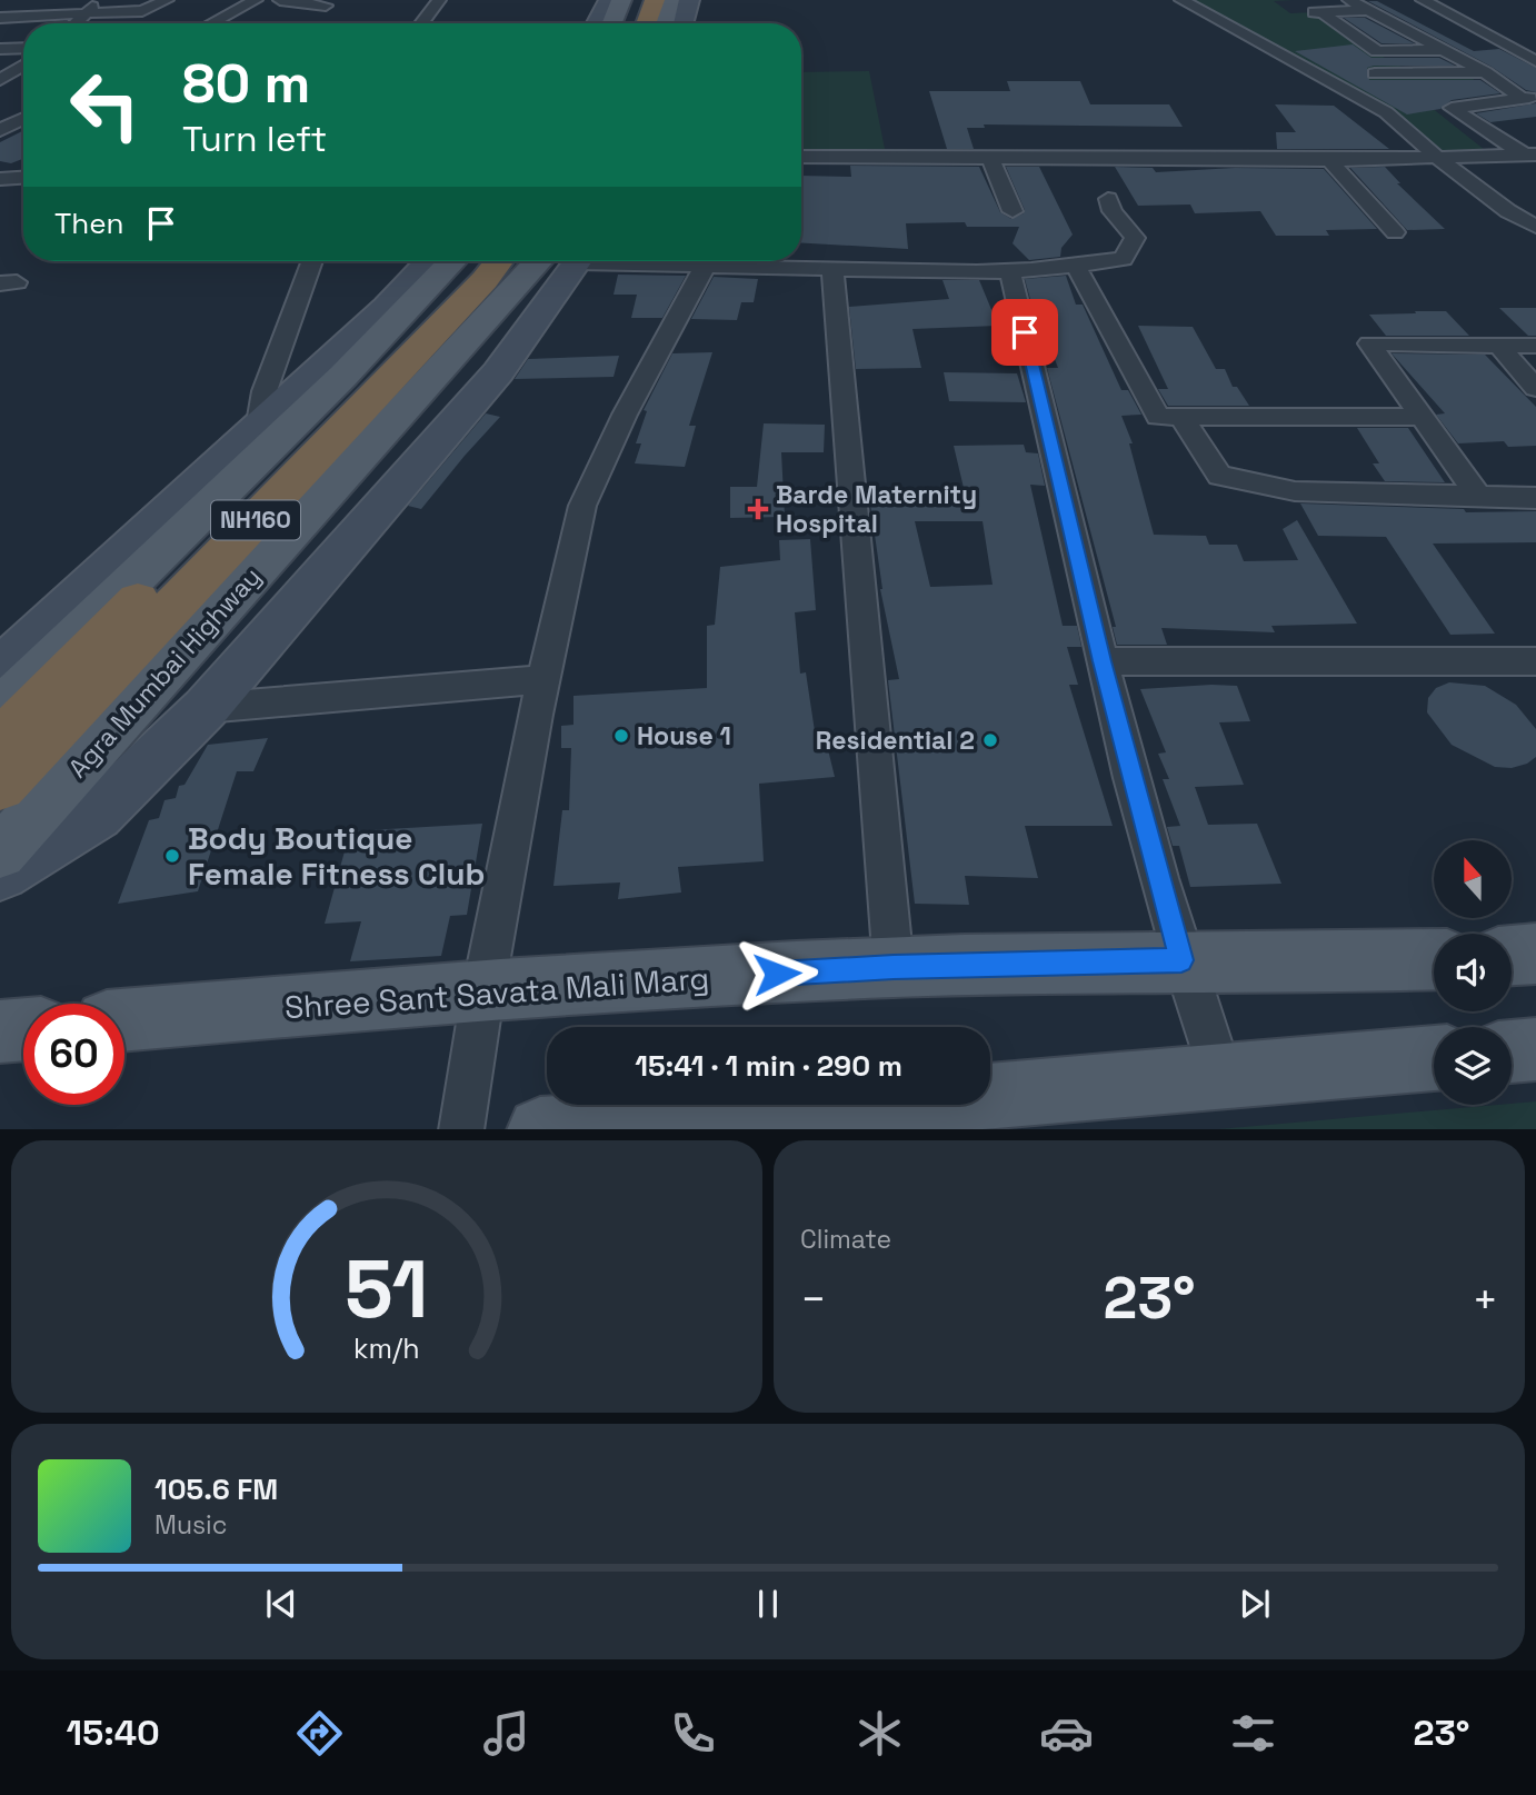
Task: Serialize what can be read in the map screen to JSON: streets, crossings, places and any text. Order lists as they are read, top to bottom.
{
  "streets": {
    "highway": ["NH160"],
    "main road": ["Agra Mumbai Highway", "Shree Sant Savata Mali Marg"]
  },
  "places": {
    "health": ["Barde Maternity Hospital"],
    "other": ["House 1", "Residential 2", "Body Boutique Female Fitness Club"]
  },
  "north": "top",
  "page": {
    "turn": ["80 m", "Turn left"],
    "then": "Then",
    "limit": "60",
    "trip": "15:41 · 1 min · 290 m",
    "tile": "Climate",
    "heat": ["−", "23°", "+"],
    "song": ["105.6 FM", "Music"],
    "tabs": ["15:40", "23°"],
    "gauge": ["51", "km/h"]
  }
}
